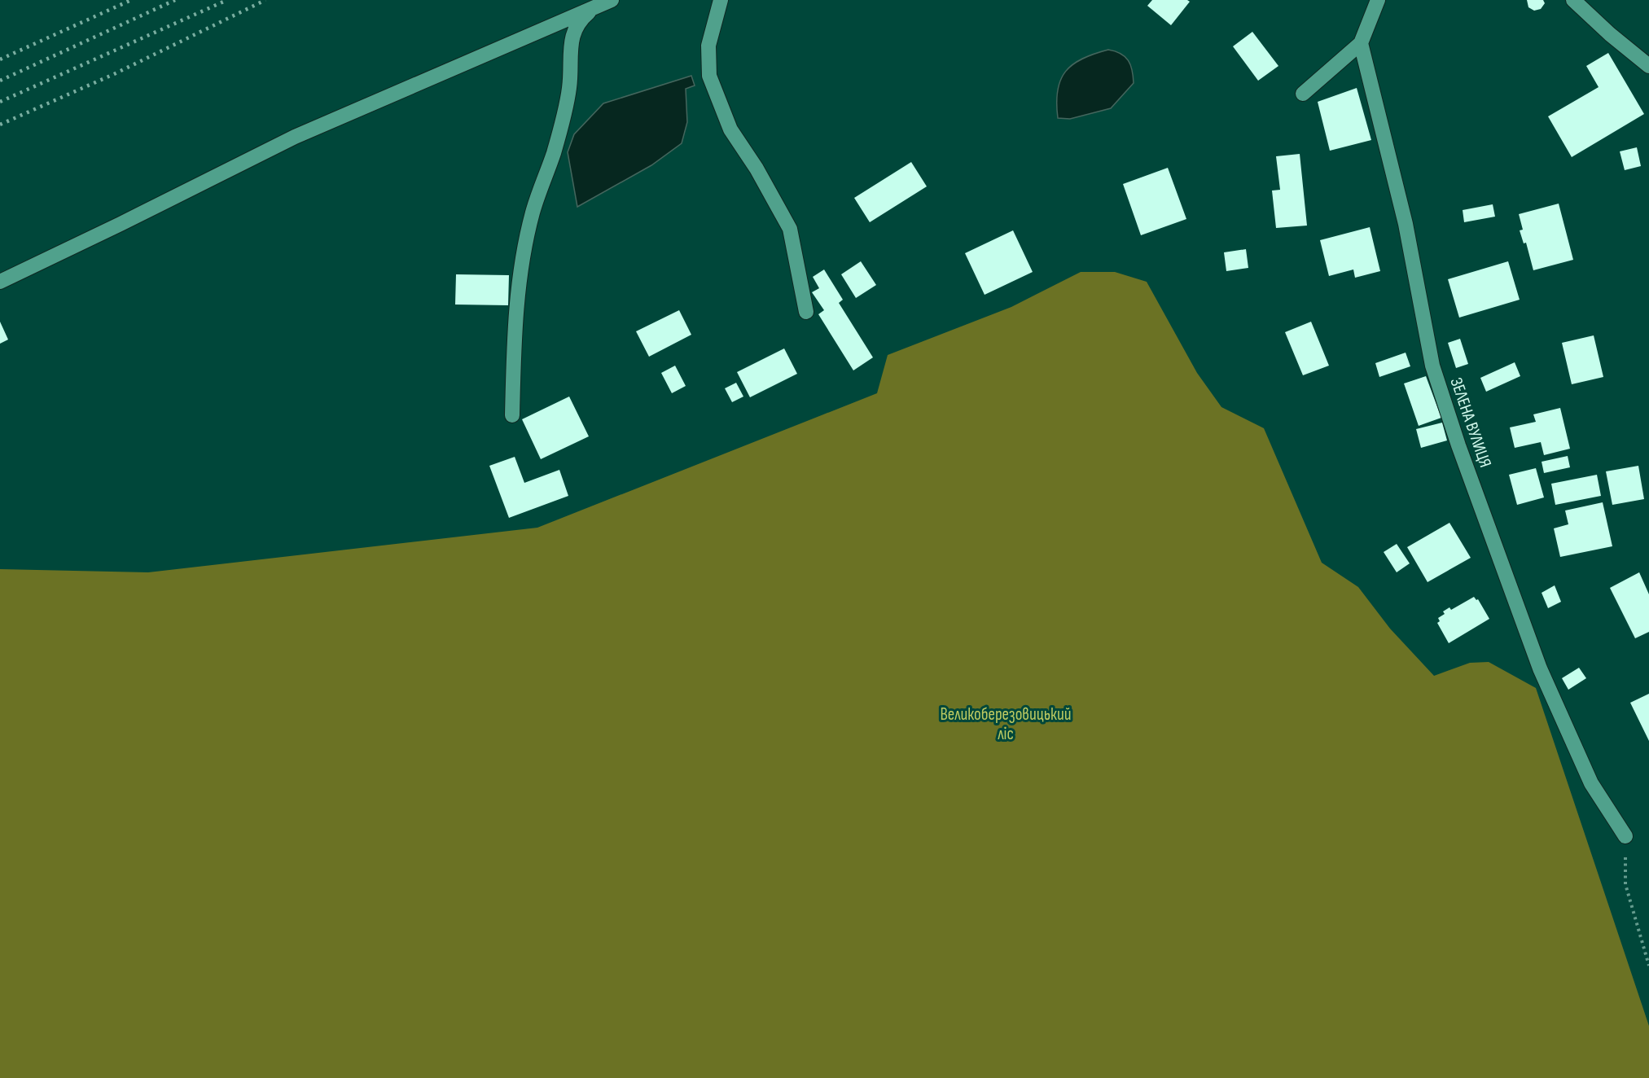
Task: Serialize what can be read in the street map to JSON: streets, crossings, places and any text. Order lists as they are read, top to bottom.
{
  "streets": {
    "street": ["ЗЕЛЕНА ВУЛИЦЯ"]
  },
  "parks": ["Великоберезовицький ліс"]
}
